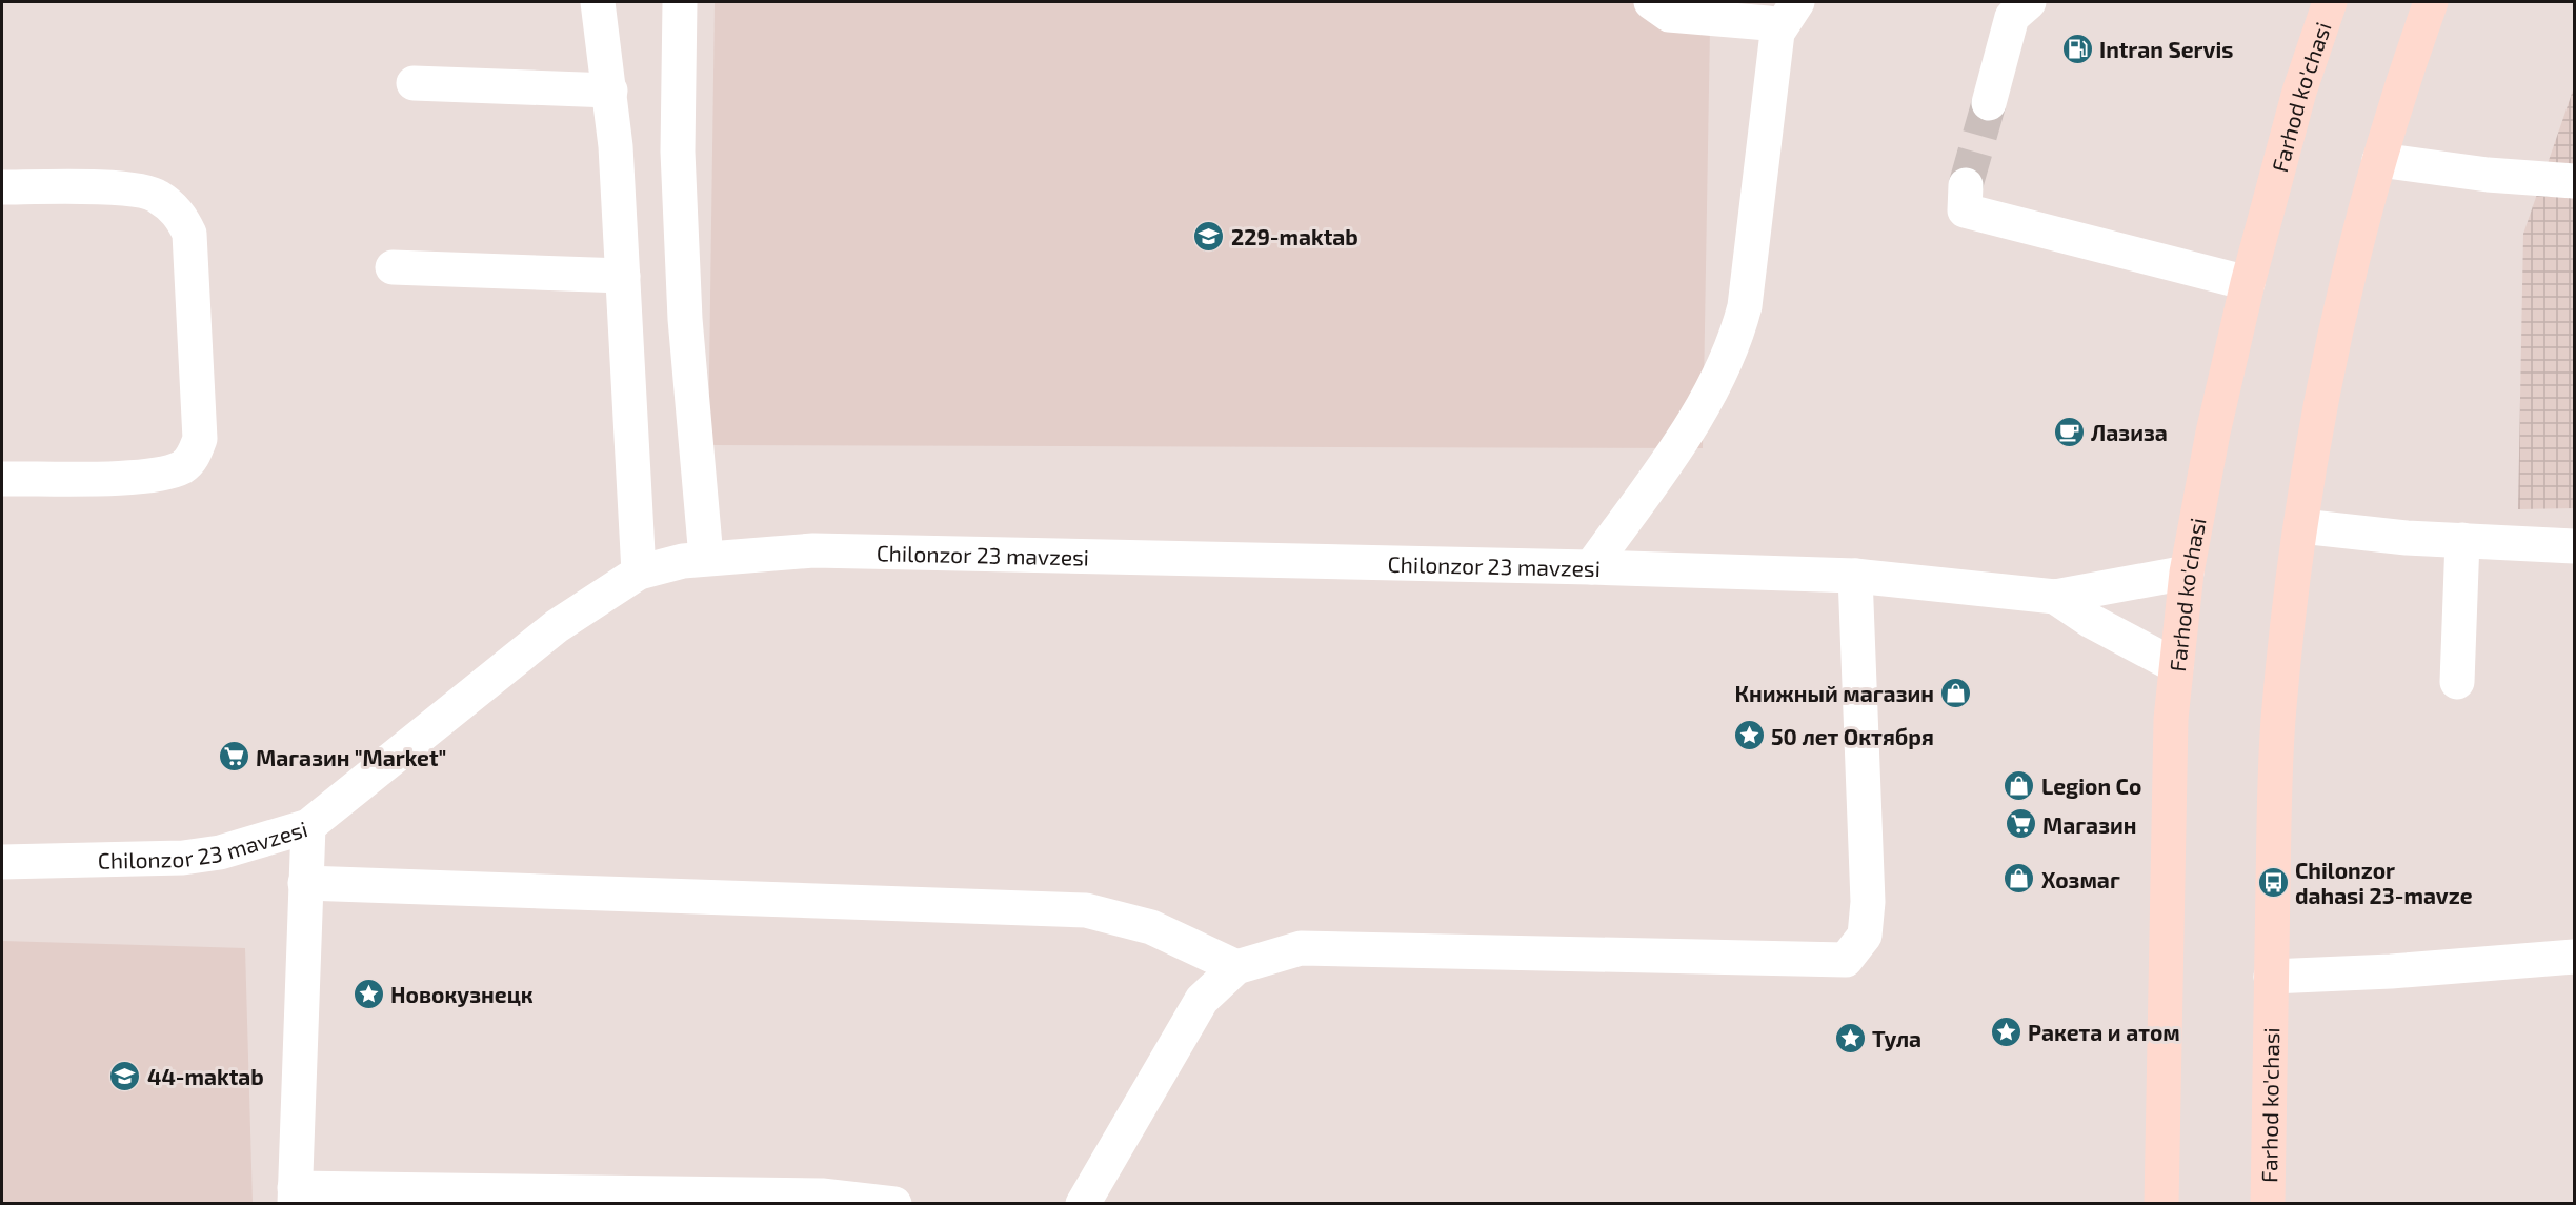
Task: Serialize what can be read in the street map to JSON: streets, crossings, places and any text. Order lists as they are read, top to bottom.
{
  "streets": {
    "main road": ["Farhod ko'chasi"],
    "street": ["Chilonzor 23 mavzesi"]
  },
  "crossings": [
    ["Farhod ko'chasi", "Chilonzor 23 mavzesi"]
  ],
  "places": {
    "fuel station": ["Intran Servis"],
    "school or university": ["229-maktab", "44-maktab"],
    "cafe": ["Лазиза"],
    "shop": ["Книжный магазин", "Legion Co", "Хозмаг"],
    "place": [
      "50 лет Октября",
      "Новокузнецк",
      "Ракета и атом",
      "Тула"
    ],
    "supermarket": ["Магазин \"Market\"", "Магазин"],
    "bus stop": ["Chilonzor dahasi 23-mavze"]
  }
}
